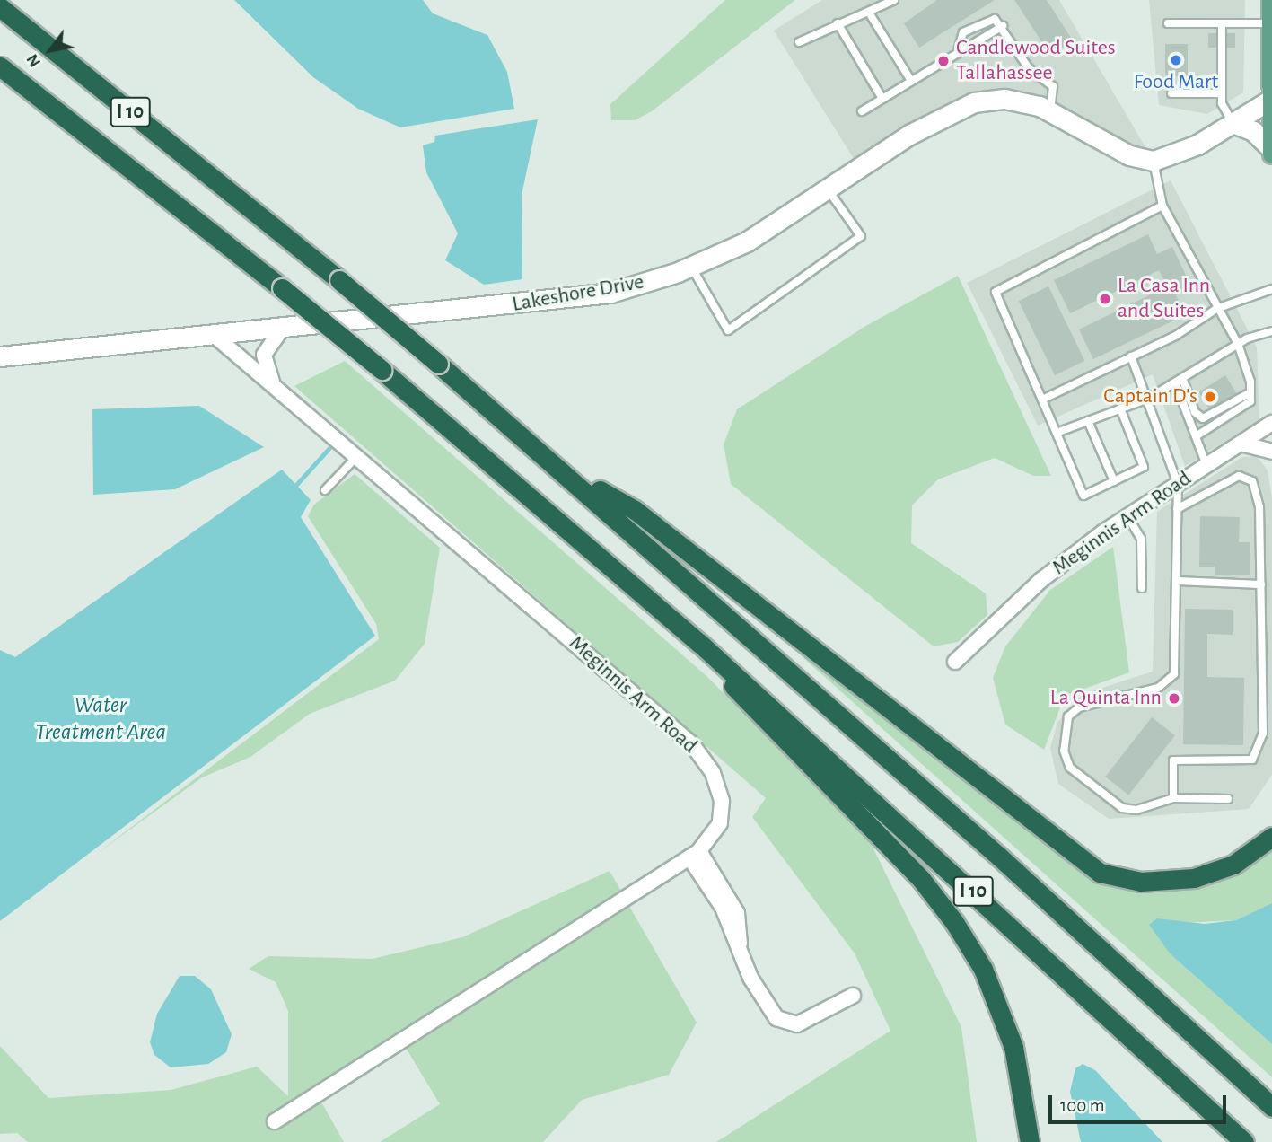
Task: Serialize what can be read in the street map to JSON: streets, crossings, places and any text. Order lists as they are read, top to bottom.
{
  "streets": {
    "highway": ["I 10"],
    "street": ["Lakeshore Drive", "Meginnis Arm Road"]
  },
  "crossings": [
    ["Lakeshore Drive", "Meginnis Arm Road"]
  ],
  "water": ["Water Treatment Area"],
  "places": [
    "Food Mart",
    "Candlewood Suites Tallahassee",
    "La Casa Inn and Suites",
    "Captain D's",
    "La Quinta Inn"
  ],
  "scale_bar": "100 m",
  "north": "bottom left"
}
